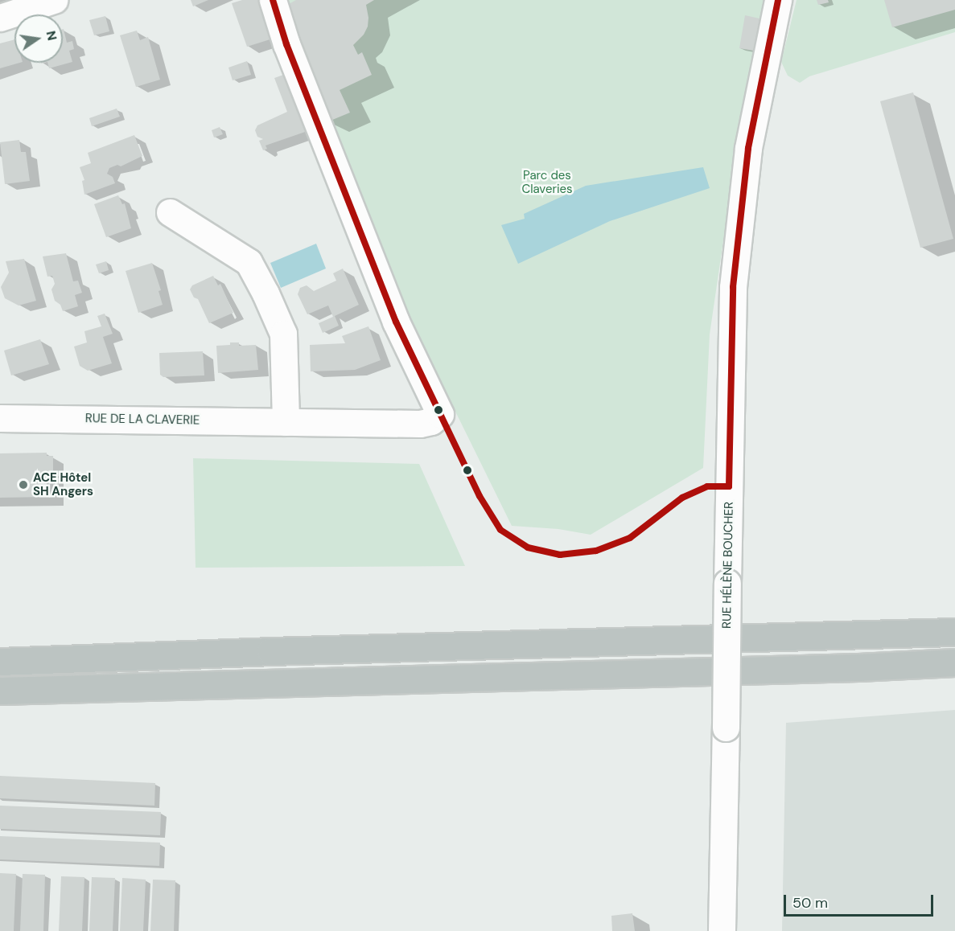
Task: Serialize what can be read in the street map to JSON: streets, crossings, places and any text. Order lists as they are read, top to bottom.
{
  "streets": {
    "street": ["RUE DE LA CLAVERIE", "RUE HÉLÈNE BOUCHER"]
  },
  "parks": ["Parc des Claveries"],
  "places": ["ACE Hôtel SH Angers"],
  "scale_bar": "50 m",
  "north": "right"
}
